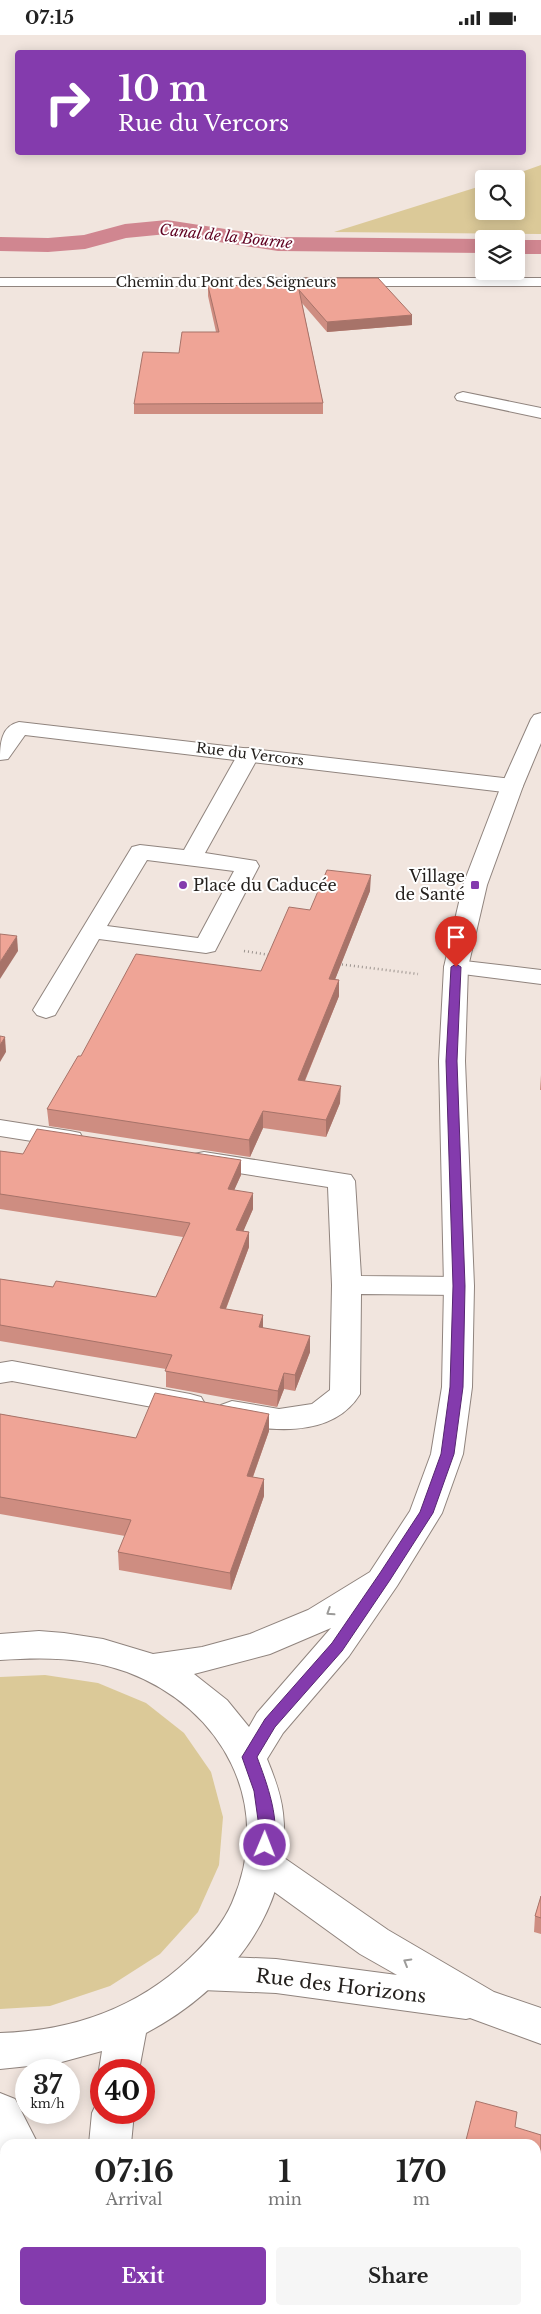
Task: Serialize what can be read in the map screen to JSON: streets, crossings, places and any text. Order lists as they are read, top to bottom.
{
  "streets": {
    "street": ["Chemin du Pont des Seigneurs", "Rue du Vercors", "Rue des Horizons"]
  },
  "one_way": ["Rue des Horizons"],
  "water": ["Canal de la Bourne"],
  "places": {
    "other": ["Place du Caducée"],
    "transit": ["Village de Santé"]
  },
  "page": {
    "status": "07:15",
    "turn": ["10 m", "Rue du Vercors"],
    "speed": "37 km/h",
    "limit": "40",
    "eta": [
      "07:16",
      "Arrival",
      "1",
      "min",
      "170",
      "m"
    ],
    "buttons": ["Exit", "Share"]
  }
}
